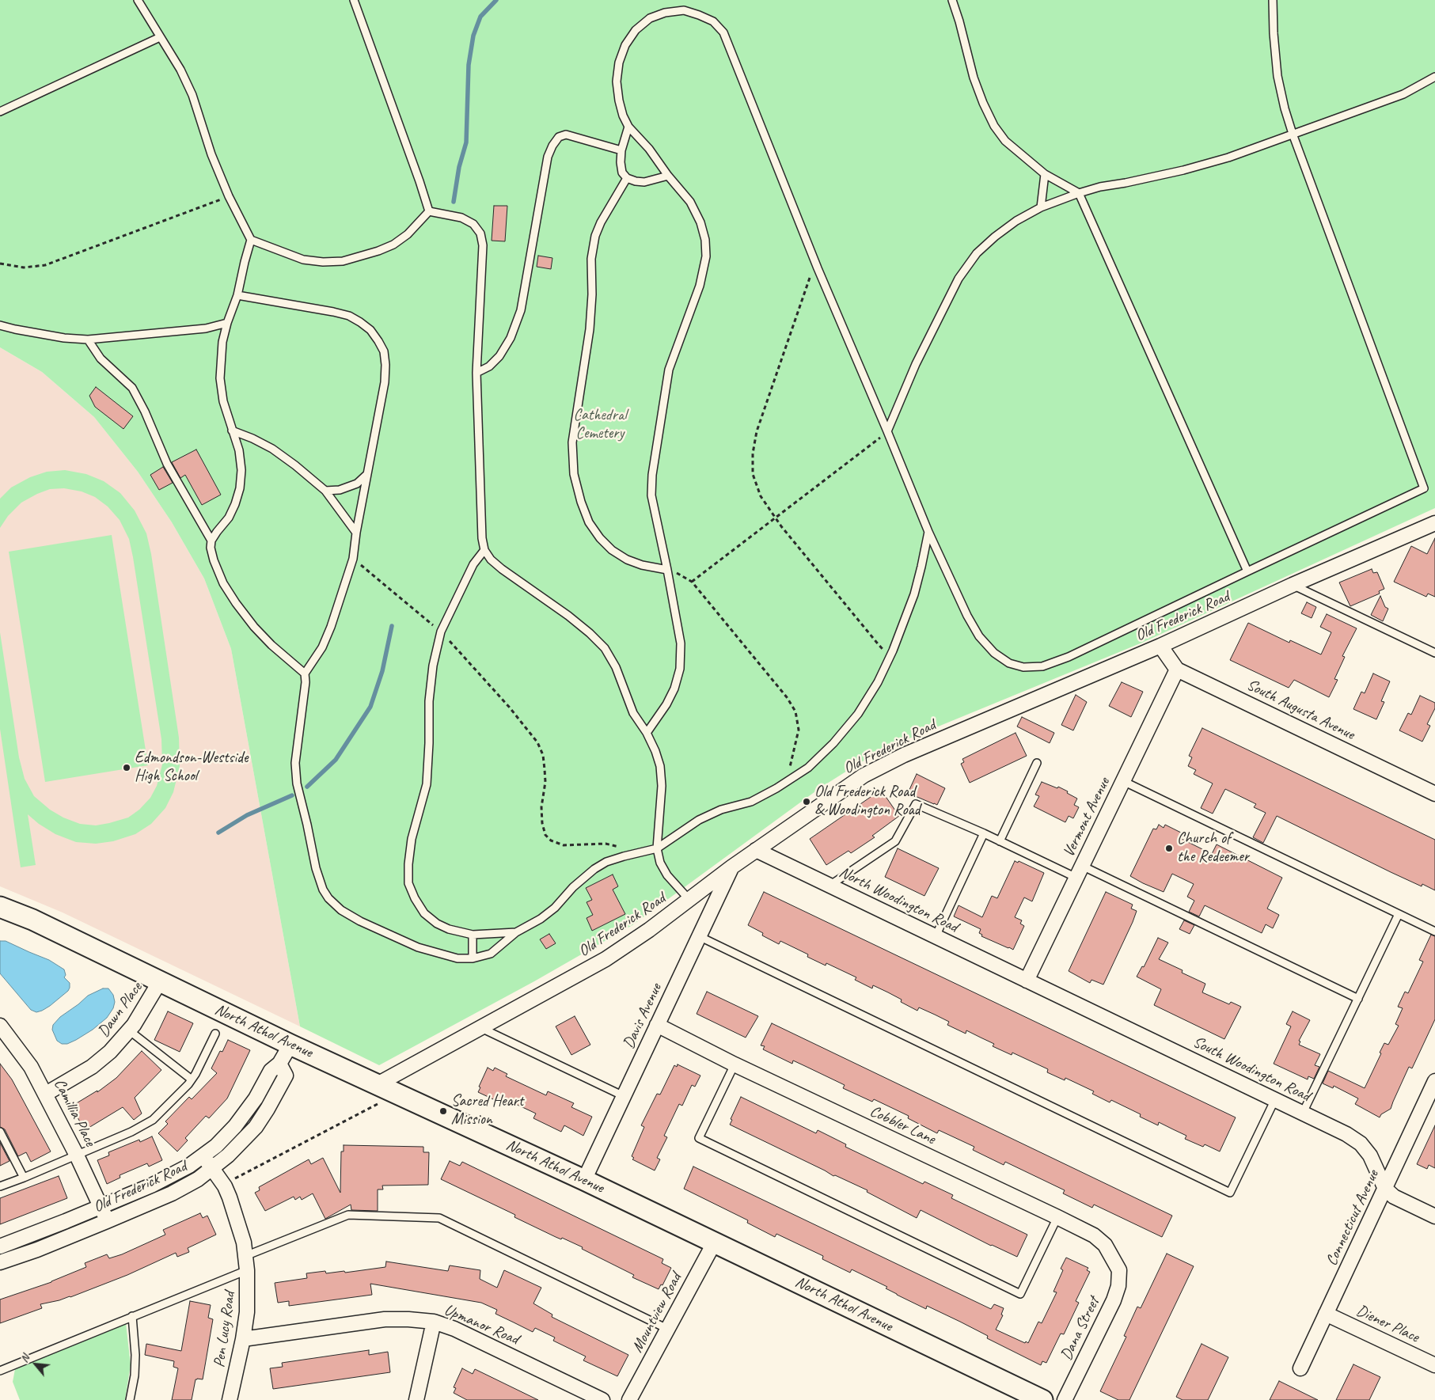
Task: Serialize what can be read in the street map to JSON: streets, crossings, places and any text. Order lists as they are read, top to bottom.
{
  "streets": {
    "street": [
      "Old Frederick Road",
      "South Augusta Avenue",
      "Vermont Avenue",
      "North Woodington Road",
      "Dawn Place",
      "Davis Avenue",
      "North Athol Avenue",
      "South Woodington Road",
      "Camillia Place",
      "Cobbler Lane",
      "Connecticut Avenue",
      "Mountview Road",
      "Diener Place",
      "Upmanor Road",
      "Dana Street",
      "Pen Lucy Road"
    ]
  },
  "crossings": [
    ["Old Frederick Road", "South Augusta Avenue"],
    ["Old Frederick Road", "North Woodington Road"],
    ["Old Frederick Road", "Davis Avenue"],
    ["Old Frederick Road", "North Athol Avenue"],
    ["Old Frederick Road", "Camillia Place"],
    ["Old Frederick Road", "Pen Lucy Road"],
    ["South Augusta Avenue", "Vermont Avenue"],
    ["Vermont Avenue", "North Woodington Road"],
    ["Vermont Avenue", "South Woodington Road"],
    ["North Woodington Road", "South Woodington Road"],
    ["Dawn Place", "North Athol Avenue"],
    ["Dawn Place", "Camillia Place"],
    ["Davis Avenue", "North Athol Avenue"],
    ["Davis Avenue", "Cobbler Lane"],
    ["North Athol Avenue", "Mountview Road"],
    ["South Woodington Road", "Connecticut Avenue"],
    ["Cobbler Lane", "Dana Street"],
    ["Connecticut Avenue", "Diener Place"],
    ["Upmanor Road", "Pen Lucy Road"]
  ],
  "parks": ["Cathedral Cemetery"],
  "places": [
    "Edmondson-Westside High School",
    "Old Frederick Road & Woodington Road",
    "Church of the Redeemer",
    "Sacred Heart Mission"
  ],
  "north": "top left"
}
